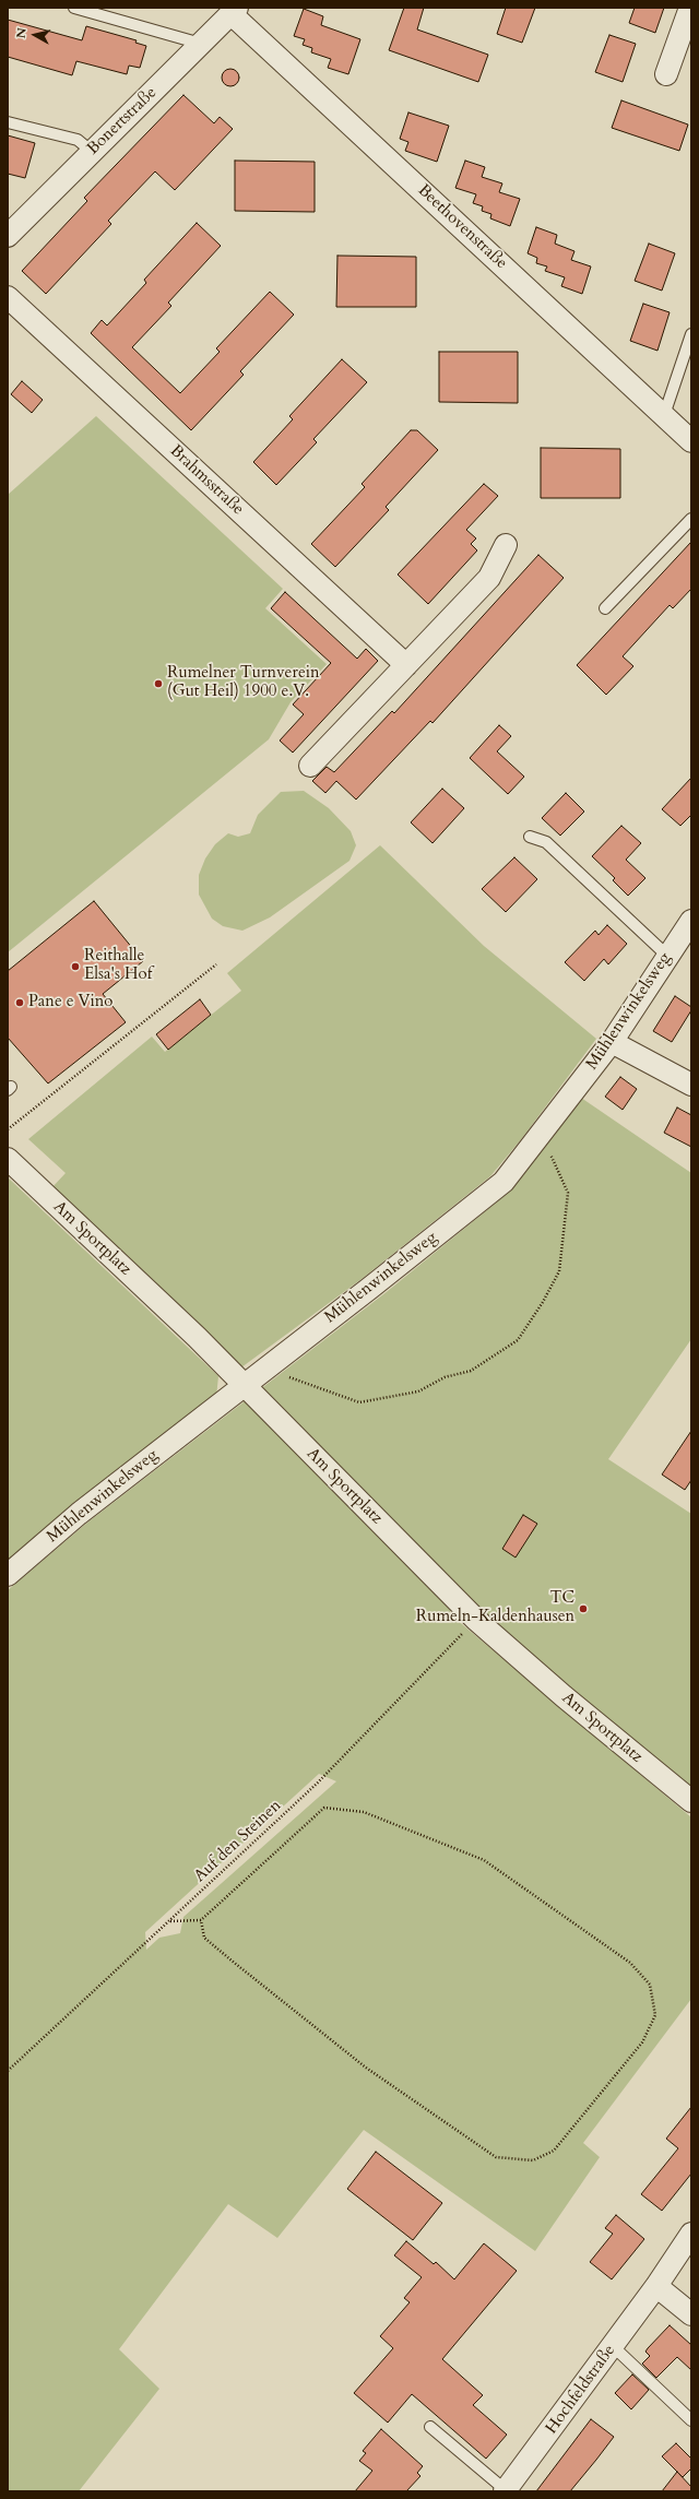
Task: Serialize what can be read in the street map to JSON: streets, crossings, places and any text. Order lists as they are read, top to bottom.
{
  "streets": {
    "street": [
      "Bonertstraße",
      "Beethovenstraße",
      "Brahmsstraße",
      "Mühlenwinkelsweg",
      "Am Sportplatz",
      "Hochfeldstraße"
    ],
    "path": ["Auf den Steinen"]
  },
  "crossings": [
    ["Bonertstraße", "Beethovenstraße"],
    ["Mühlenwinkelsweg", "Am Sportplatz"],
    ["Am Sportplatz", "Auf den Steinen"]
  ],
  "places": [
    "Rumelner Turnverein (Gut Heil) 1900 e.V.",
    "Reithalle Elsa's Hof",
    "Pane e Vino",
    "TC Rumeln-Kaldenhausen"
  ],
  "north": "left"
}
